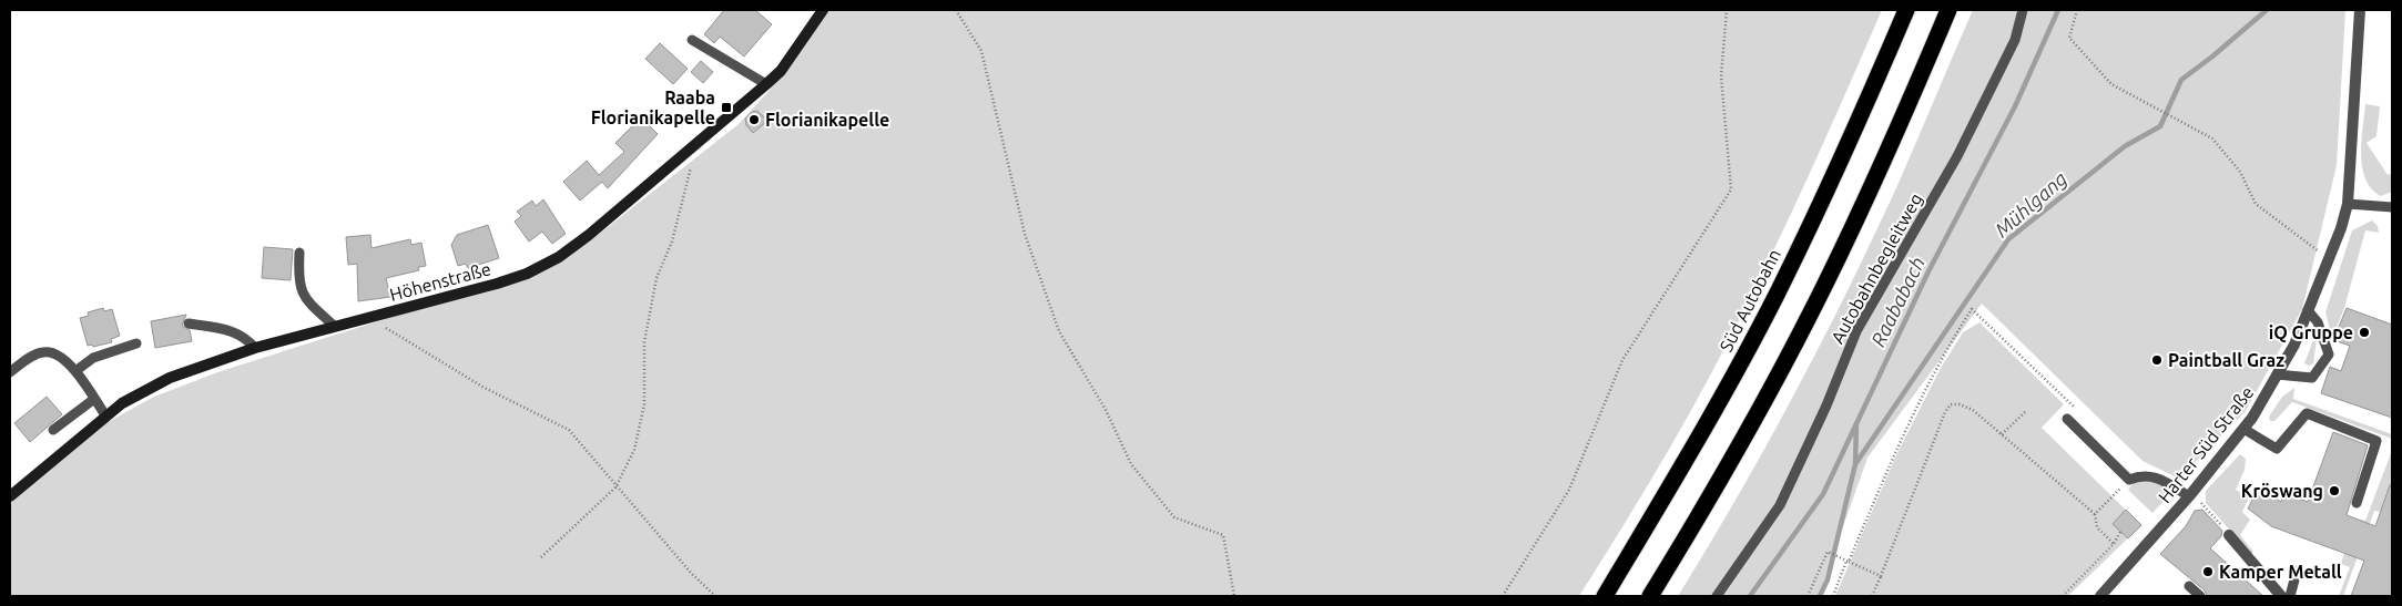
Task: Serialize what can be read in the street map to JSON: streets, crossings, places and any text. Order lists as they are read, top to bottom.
{
  "streets": {
    "highway": ["Süd Autobahn"],
    "street": ["Höhenstraße", "Harter Süd Straße"],
    "lane": ["Autobahnbegleitweg"]
  },
  "water": ["Mühlgang", "Raababach"],
  "places": {
    "transit": ["Raaba Florianikapelle"],
    "other": [
      "Florianikapelle",
      "iQ Gruppe",
      "Paintball Graz",
      "Kröswang",
      "Kamper Metall"
    ]
  }
}
